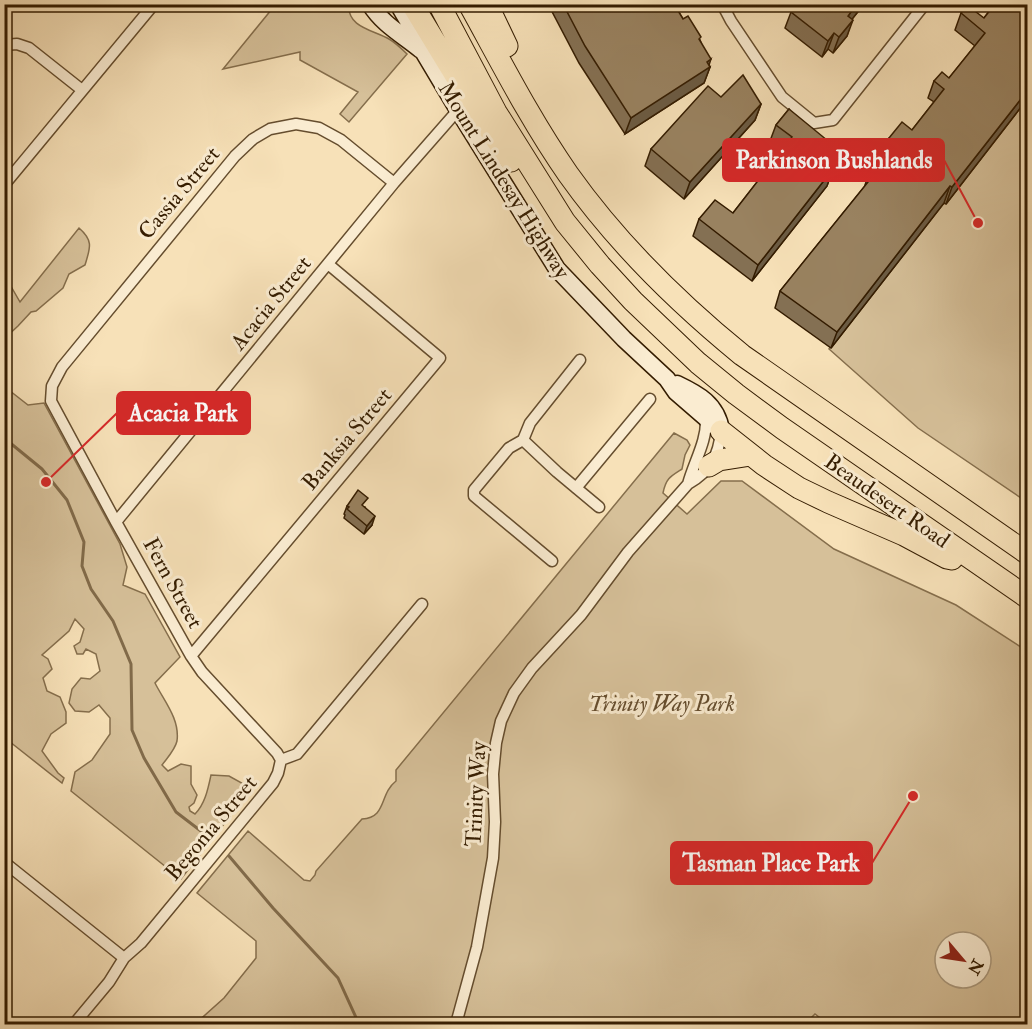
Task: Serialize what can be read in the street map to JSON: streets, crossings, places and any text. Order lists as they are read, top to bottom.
{
  "streets": {
    "highway": ["Mount Lindesay Highway", "Beaudesert Road"],
    "street": [
      "Cassia Street",
      "Acacia Street",
      "Banksia Street",
      "Fern Street",
      "Trinity Way",
      "Begonia Street"
    ]
  },
  "crossings": [
    ["Mount Lindesay Highway", "Acacia Street"],
    ["Mount Lindesay Highway", "Beaudesert Road"],
    ["Mount Lindesay Highway", "Trinity Way"],
    ["Cassia Street", "Acacia Street"],
    ["Cassia Street", "Fern Street"],
    ["Acacia Street", "Banksia Street"],
    ["Acacia Street", "Fern Street"],
    ["Banksia Street", "Fern Street"],
    ["Fern Street", "Begonia Street"]
  ],
  "parks": ["Trinity Way Park"],
  "places": ["Parkinson Bushlands", "Acacia Park", "Tasman Place Park"],
  "north": "bottom right"
}
